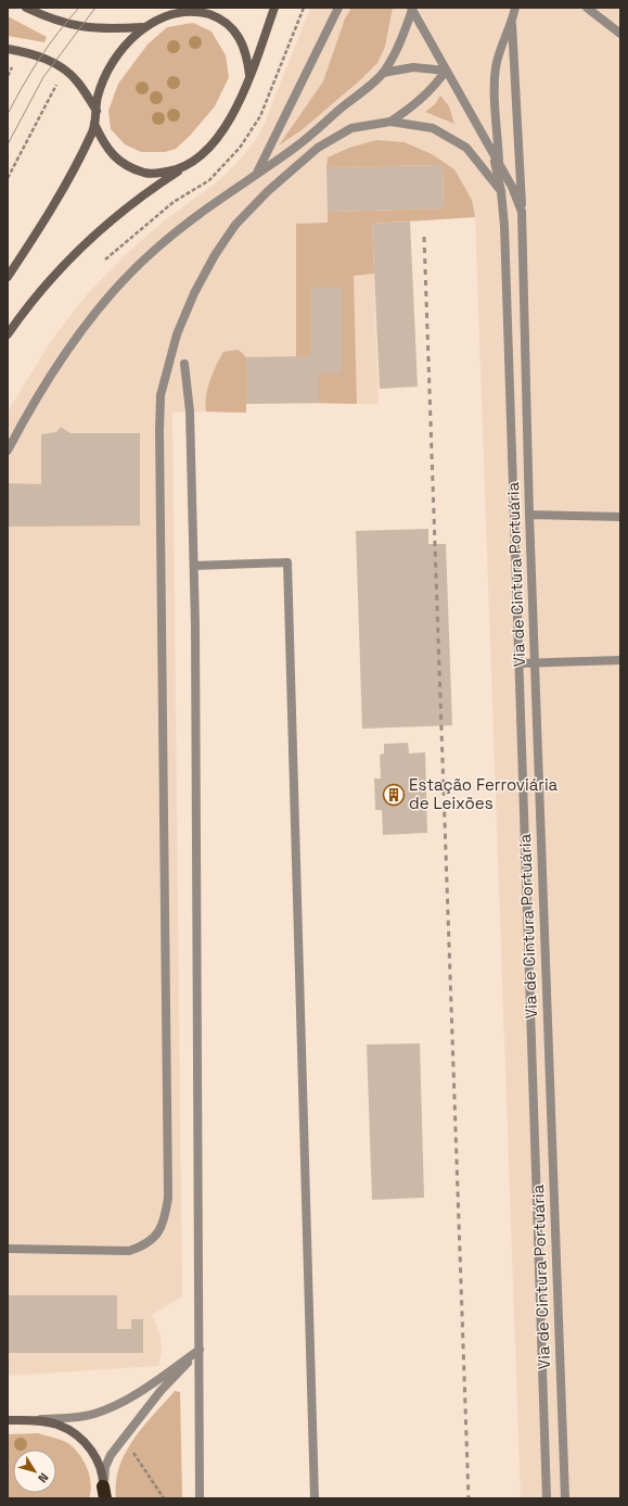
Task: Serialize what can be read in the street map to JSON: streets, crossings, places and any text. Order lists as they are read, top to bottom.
{
  "streets": {
    "lane": ["Via de Cintura Portuária"]
  },
  "places": {
    "building": ["Estação Ferroviária de Leixões"]
  },
  "north": "bottom right"
}
